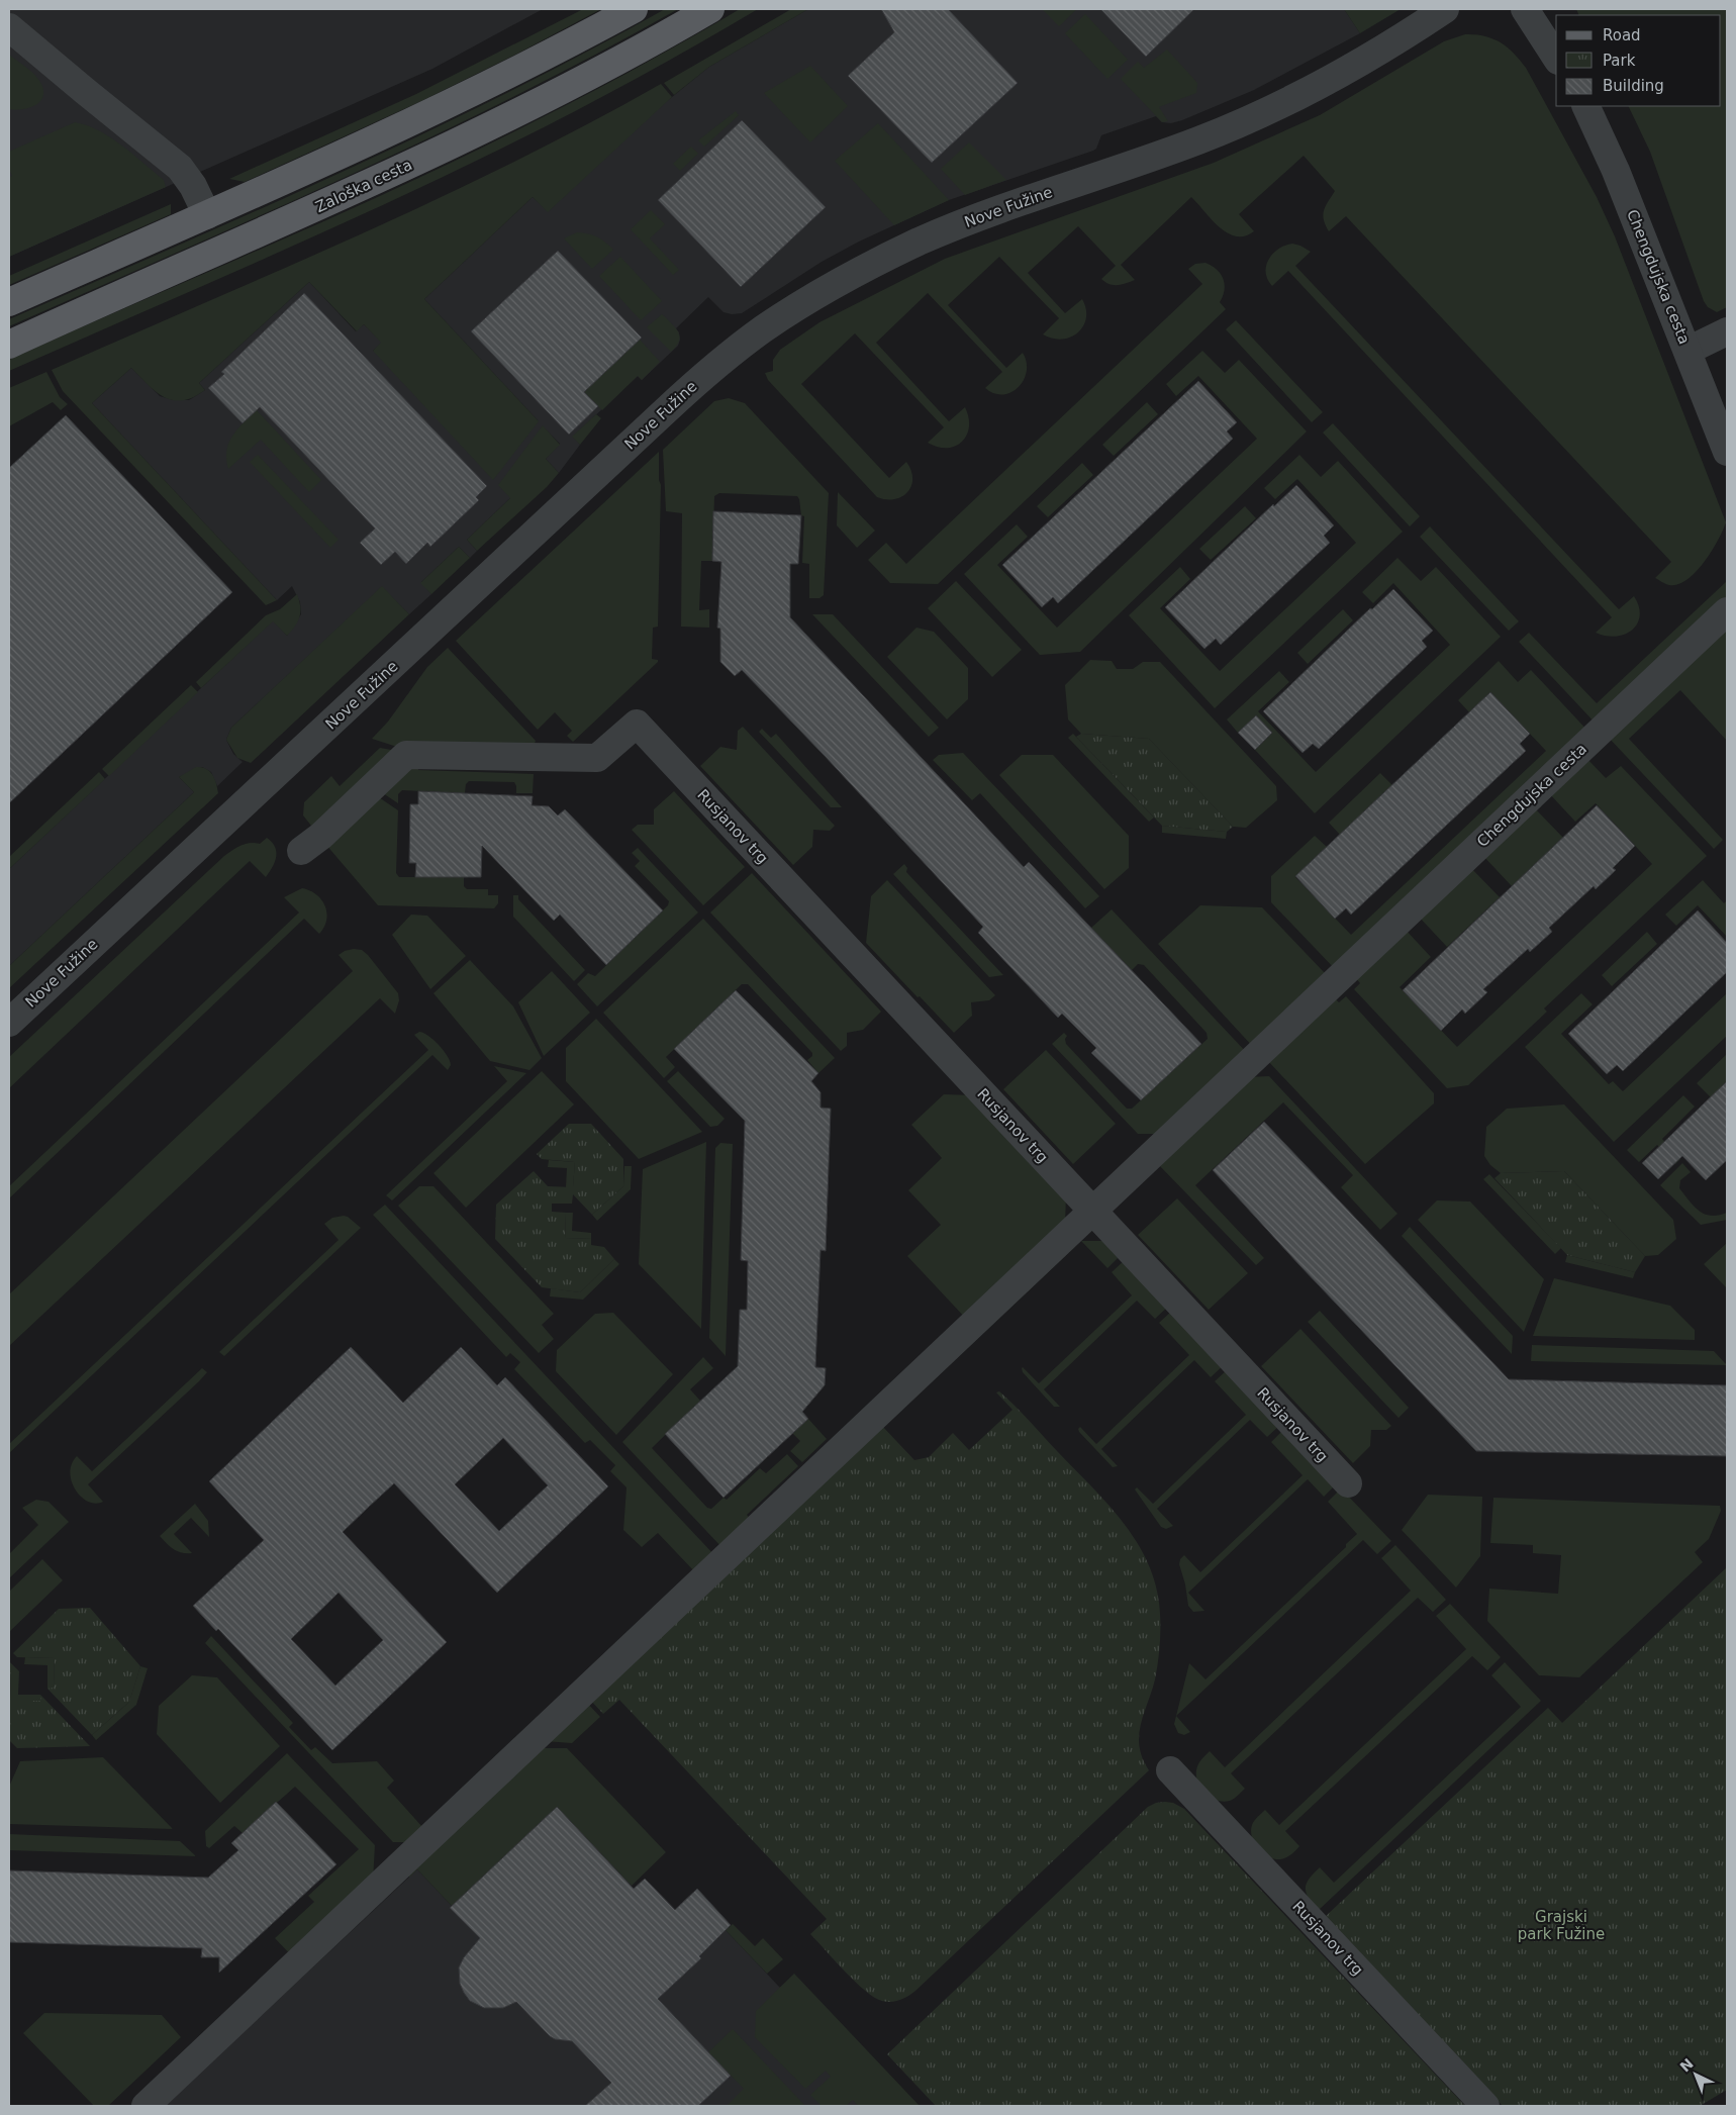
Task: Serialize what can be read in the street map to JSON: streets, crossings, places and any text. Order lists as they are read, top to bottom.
{
  "streets": {
    "main road": ["Zaloška cesta"],
    "street": ["Nove Fužine", "Chengdujska cesta", "Rusjanov trg"]
  },
  "crossings": [
    ["Chengdujska cesta", "Rusjanov trg"]
  ],
  "parks": ["Grajski park Fužine"],
  "legend": ["Road", "Park", "Building"],
  "north": "top left"
}
